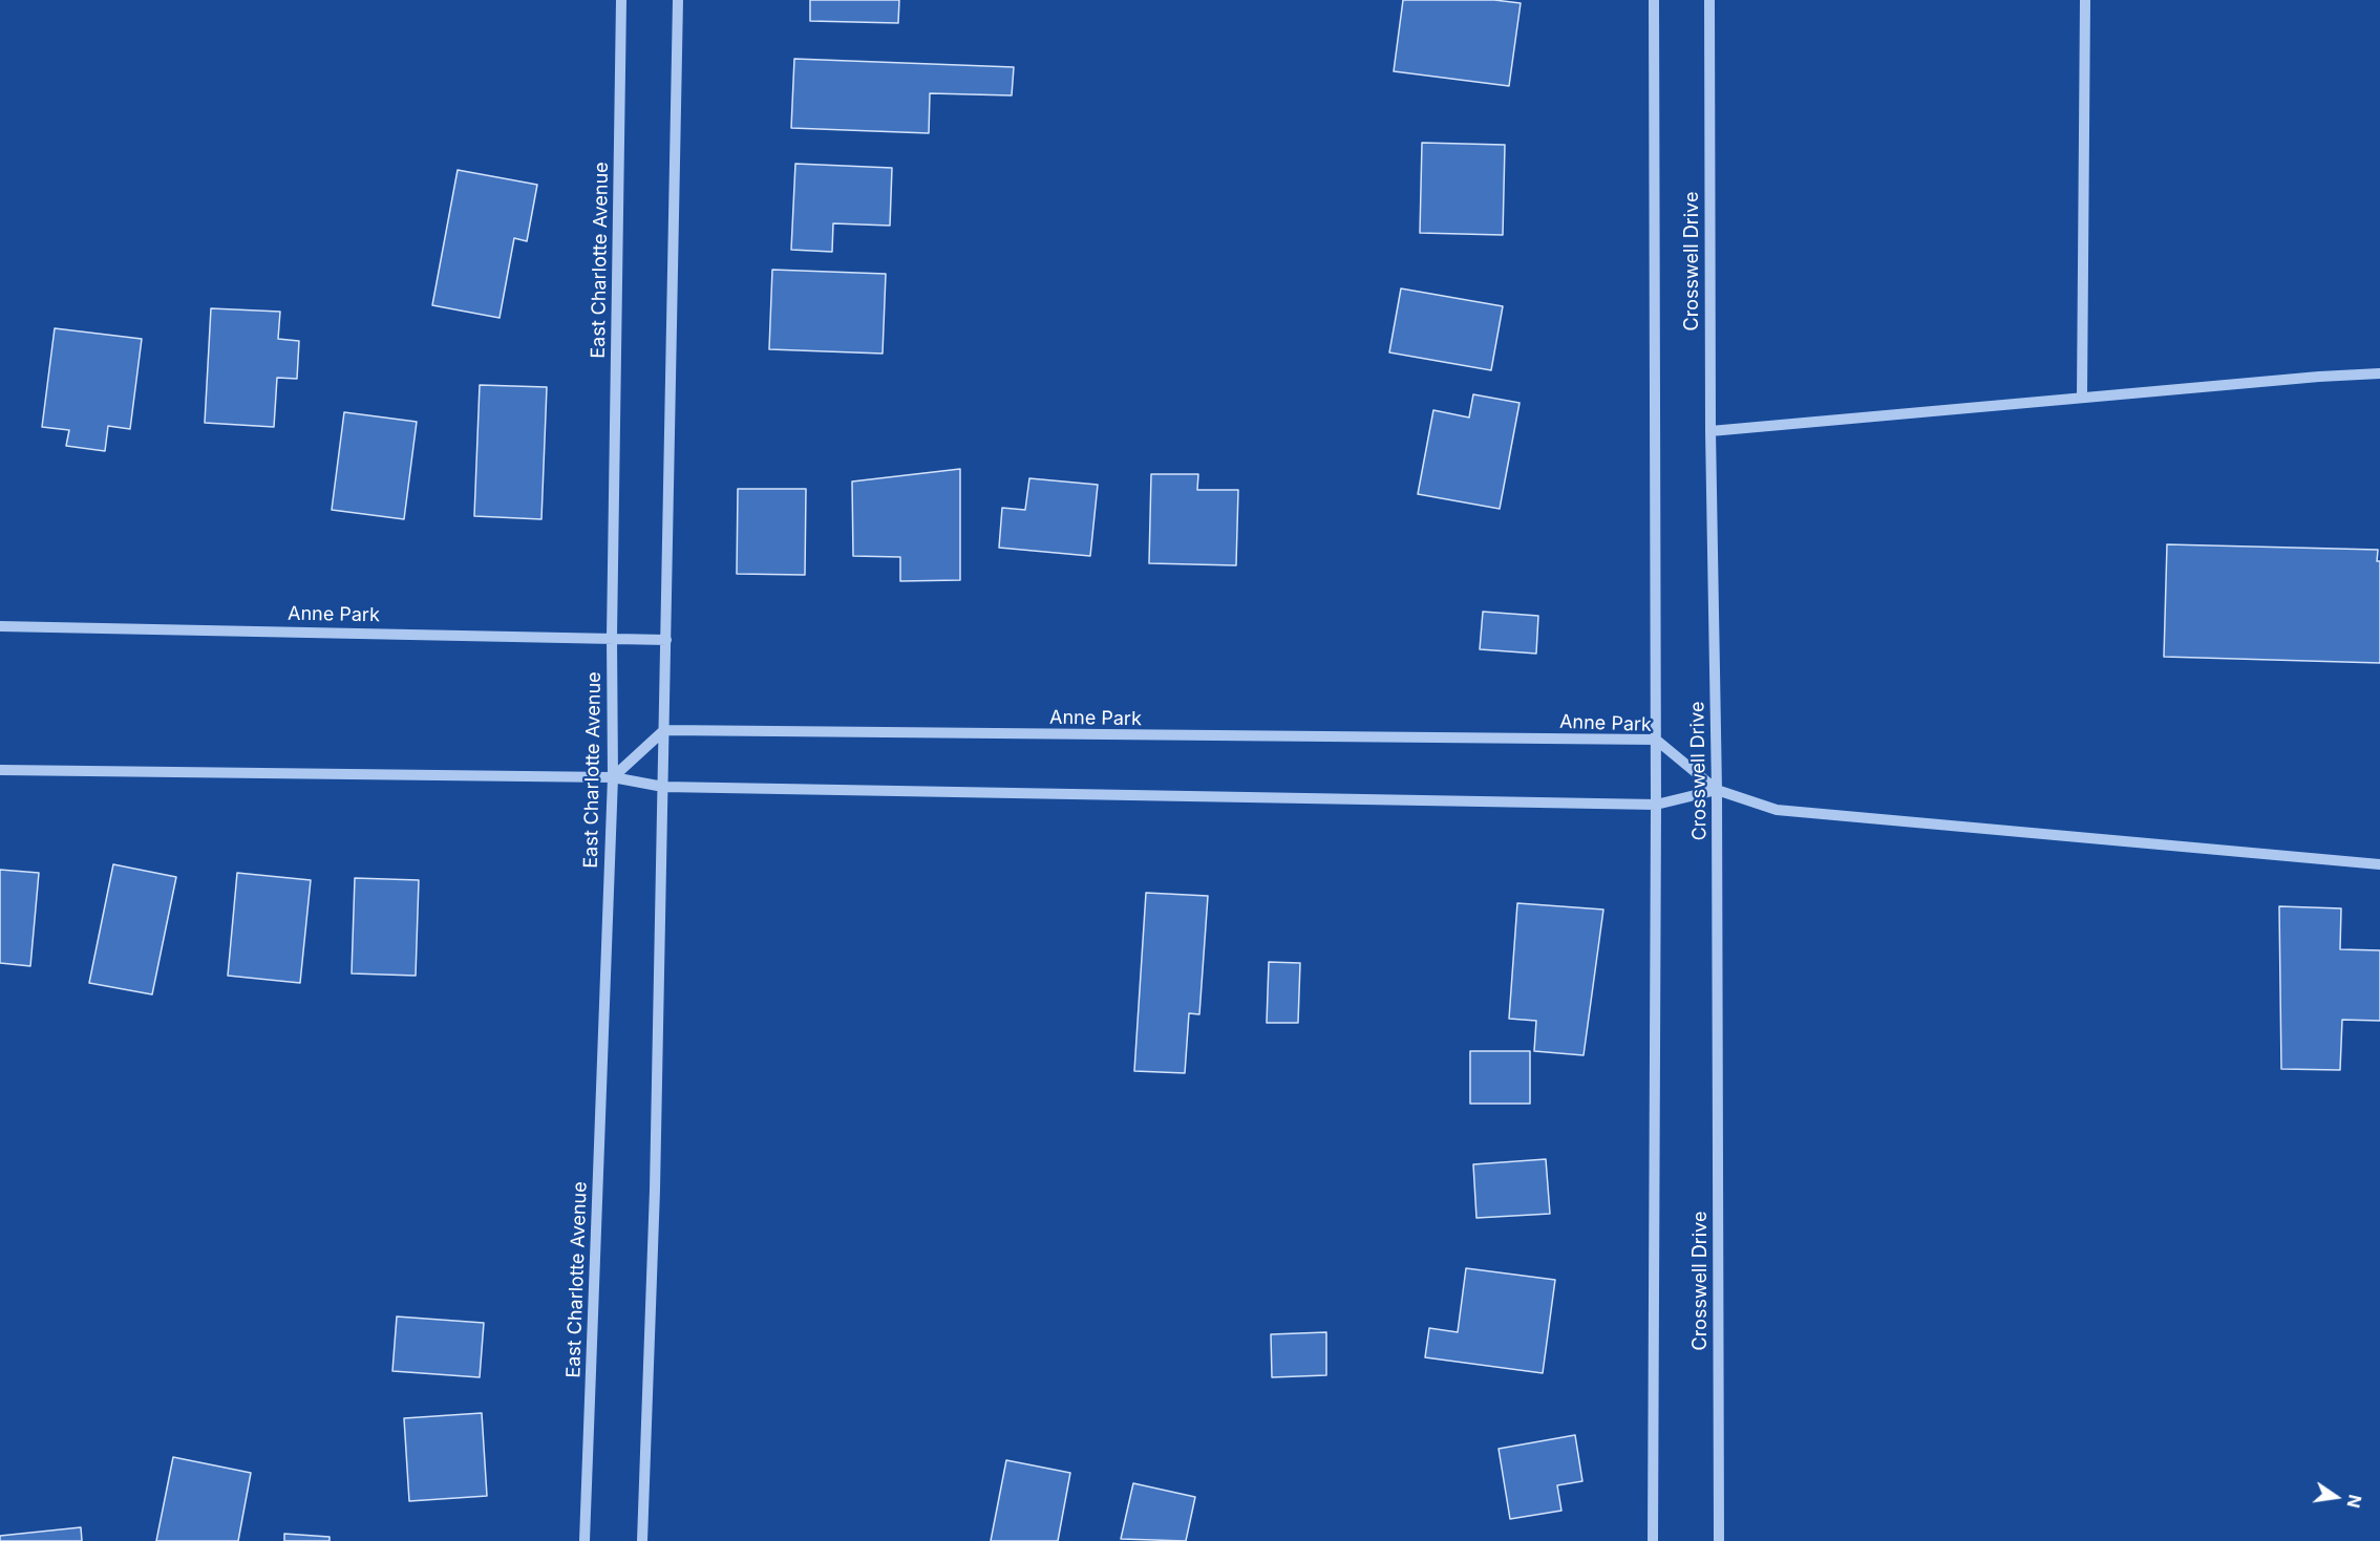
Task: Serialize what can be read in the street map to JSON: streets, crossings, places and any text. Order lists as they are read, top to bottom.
{
  "streets": {
    "street": ["East Charlotte Avenue", "Crosswell Drive", "Anne Park"]
  },
  "crossings": [
    ["East Charlotte Avenue", "Anne Park"],
    ["Crosswell Drive", "Anne Park"]
  ],
  "north": "right"
}
